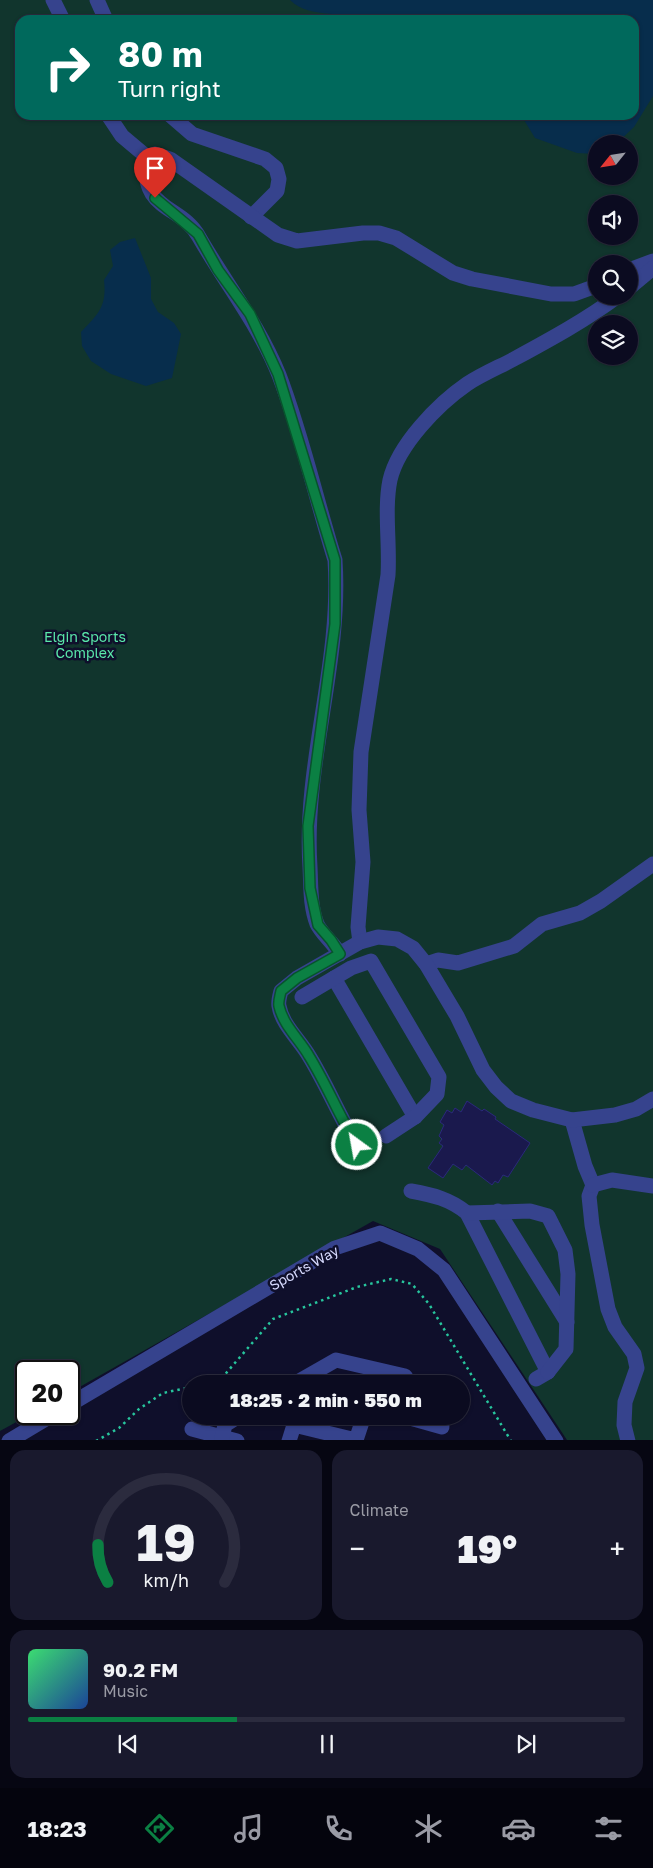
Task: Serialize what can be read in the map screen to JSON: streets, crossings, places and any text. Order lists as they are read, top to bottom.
{
  "streets": {
    "street": ["Sports Way"]
  },
  "parks": ["Elgin Sports Complex"],
  "north": "bottom left",
  "page": {
    "turn": ["80 m", "Turn right"],
    "limit": "20",
    "trip": "18:25 · 2 min · 550 m",
    "tile": "Climate",
    "heat": ["−", "19°", "+"],
    "song": ["90.2 FM", "Music"],
    "tabs": "18:23",
    "gauge": ["19", "km/h"]
  }
}
